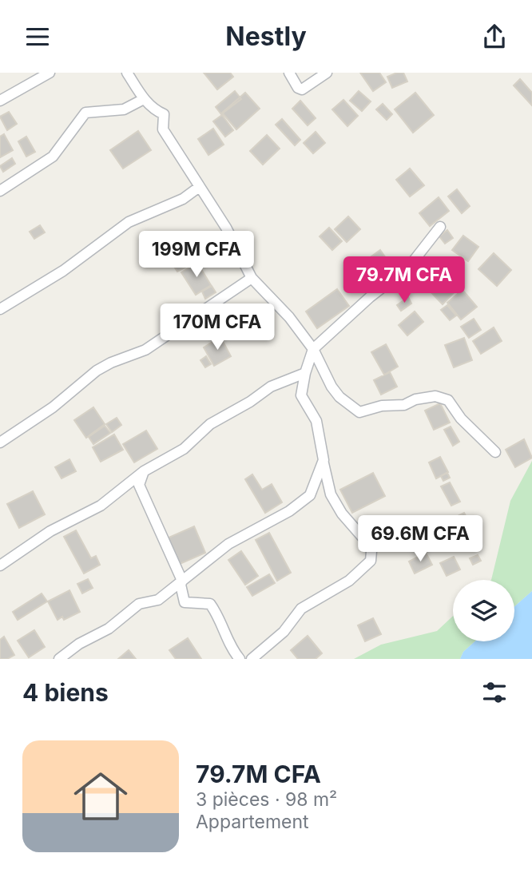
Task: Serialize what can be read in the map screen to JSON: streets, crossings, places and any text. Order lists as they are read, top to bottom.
{
  "page": {
    "header": "Nestly",
    "price": [
      "199M CFA",
      "79.7M CFA",
      "170M CFA",
      "69.6M CFA"
    ],
    "heading": "4 biens",
    "list": [
      {
        "name": "79.7M CFA",
        "note": "3 pièces · 98 m² · Appartement"
      }
    ]
  }
}
